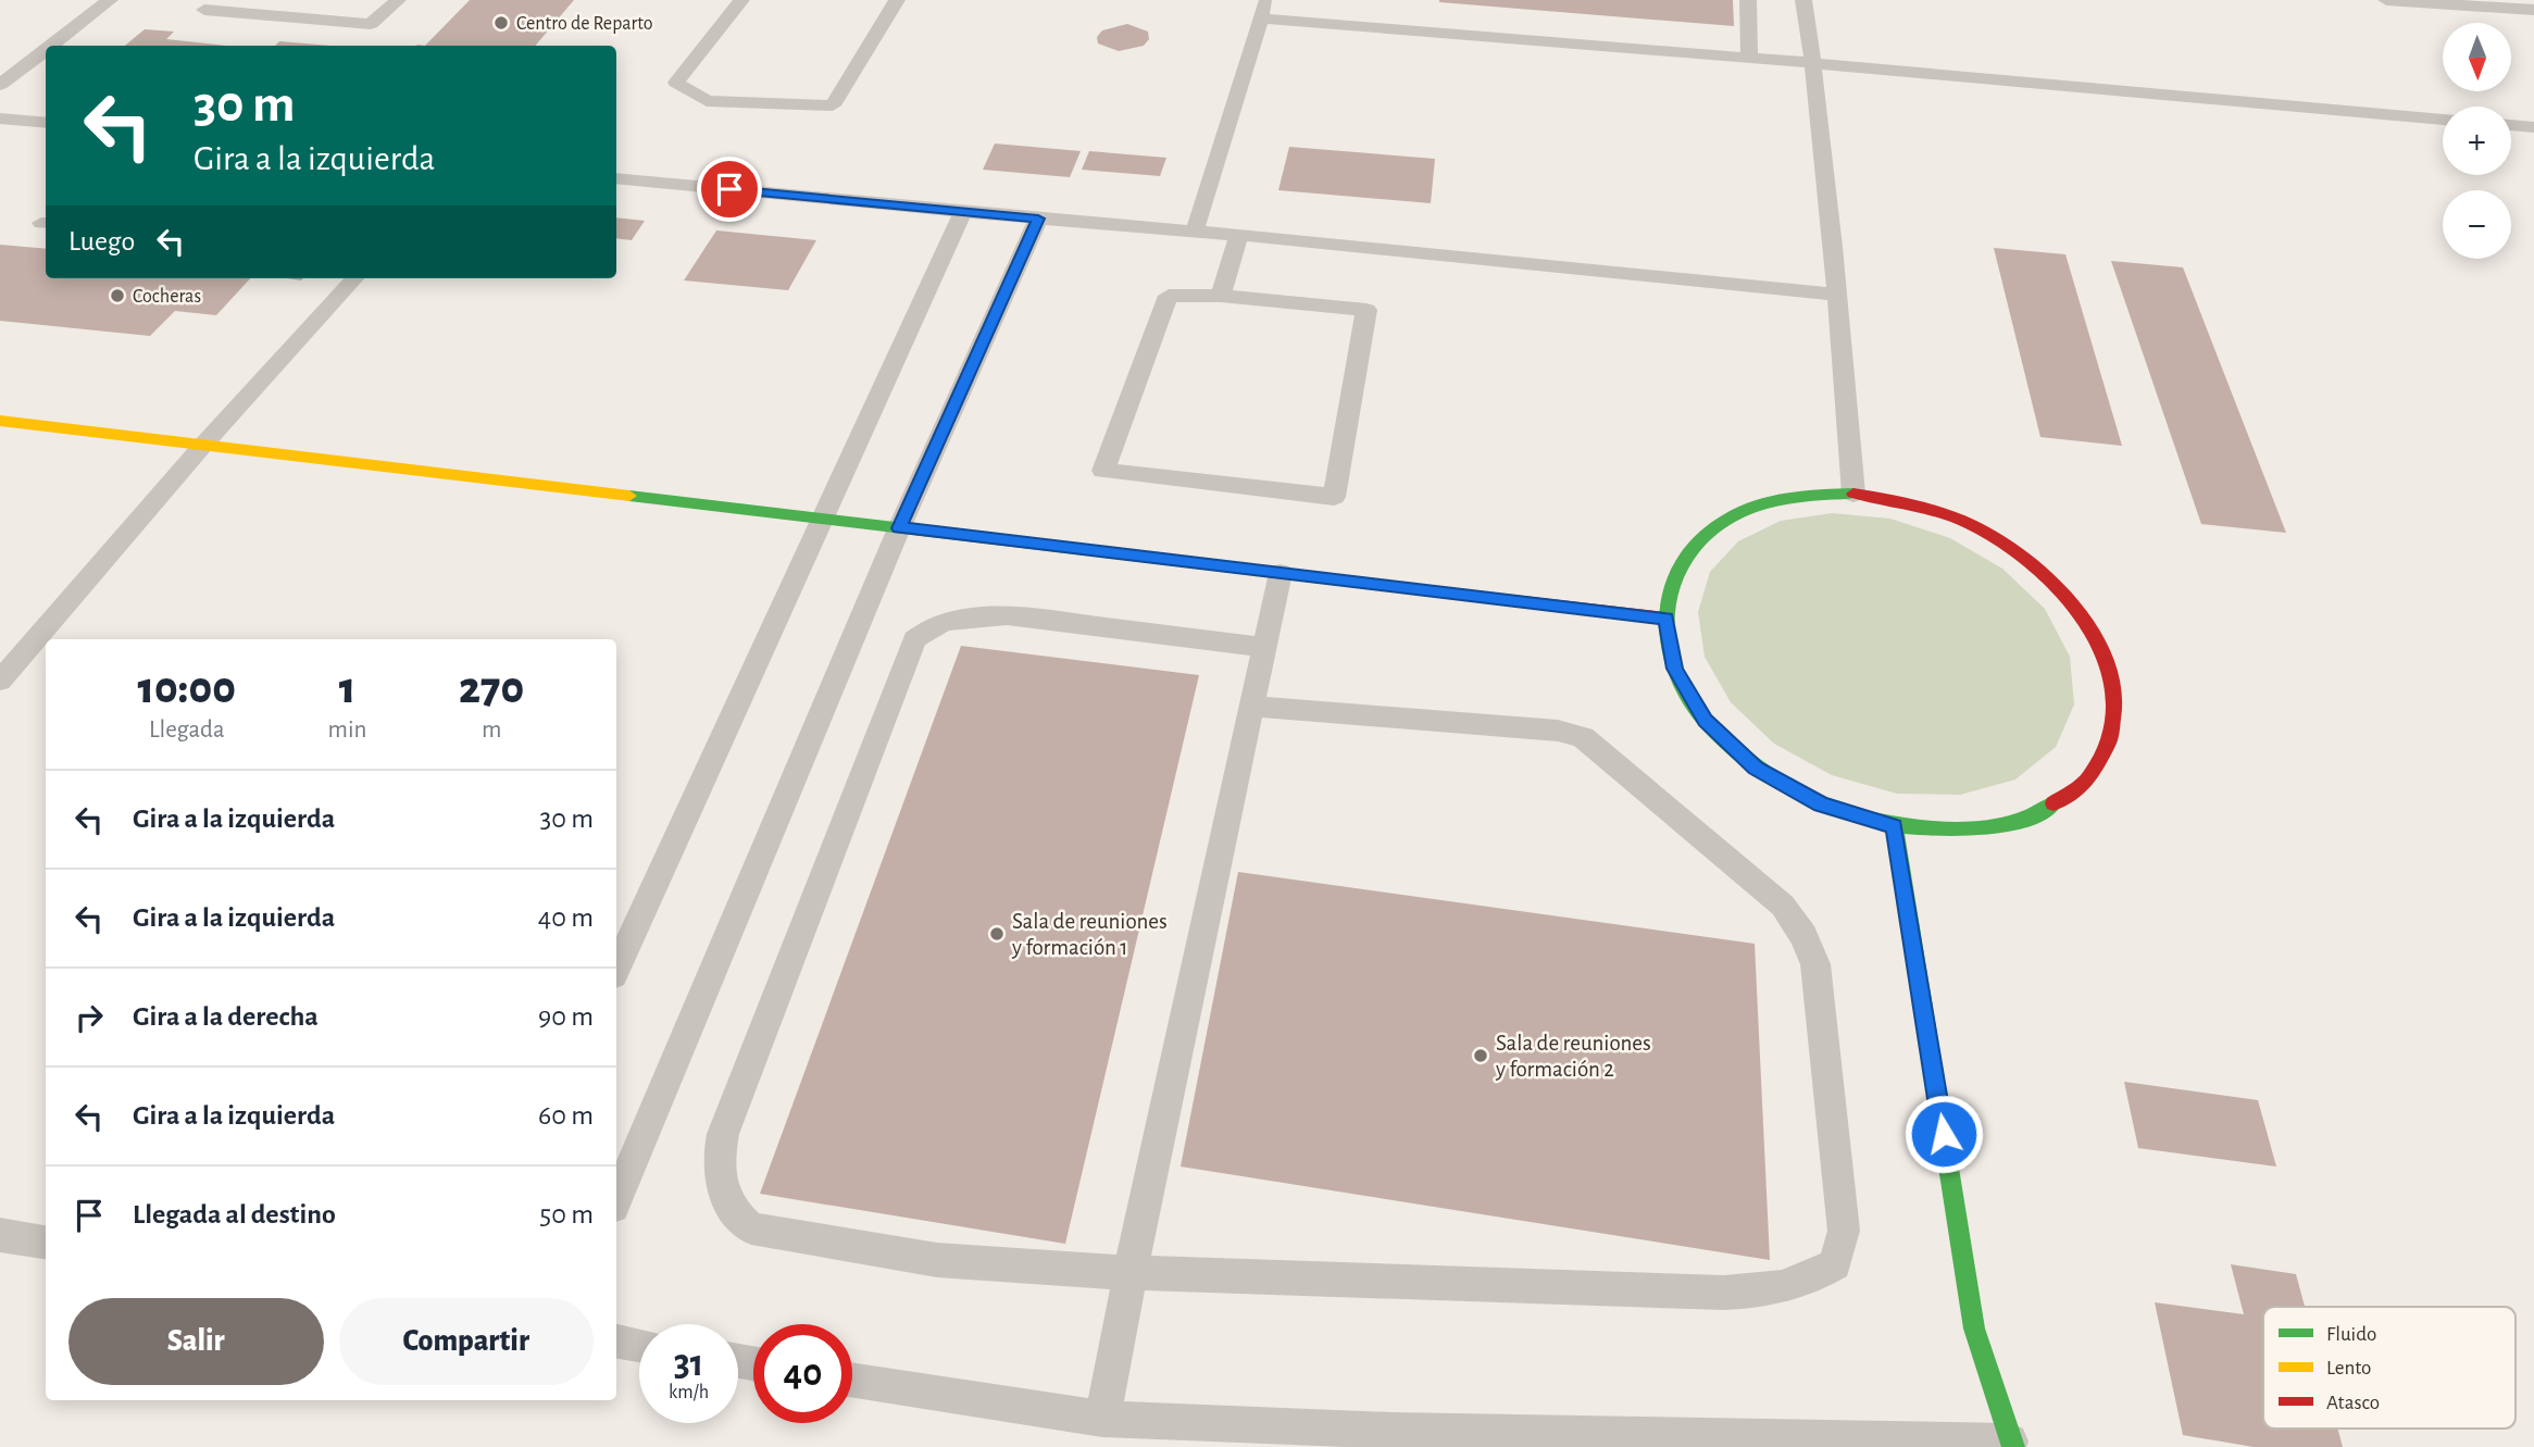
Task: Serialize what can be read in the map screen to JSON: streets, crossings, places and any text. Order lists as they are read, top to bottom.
{
  "places": [
    "Centro de Reparto",
    "Cocheras",
    "Sala de reuniones y formación 1",
    "Sala de reuniones y formación 2"
  ],
  "legend": ["Fluido", "Lento", "Atasco"],
  "north": "bottom",
  "page": {
    "map_buttons": ["+", "−"],
    "turn": ["30 m", "Gira a la izquierda"],
    "then": "Luego",
    "eta": [
      "10:00",
      "Llegada",
      "1",
      "min",
      "270",
      "m"
    ],
    "list": [
      {
        "name": "Gira a la izquierda",
        "value": "30 m"
      },
      {
        "name": "Gira a la izquierda",
        "value": "40 m"
      },
      {
        "name": "Gira a la derecha",
        "value": "90 m"
      },
      {
        "name": "Gira a la izquierda",
        "value": "60 m"
      },
      {
        "name": "Llegada al destino",
        "value": "50 m"
      }
    ],
    "buttons": ["Salir", "Compartir"],
    "speed": "31 km/h",
    "limit": "40"
  }
}
